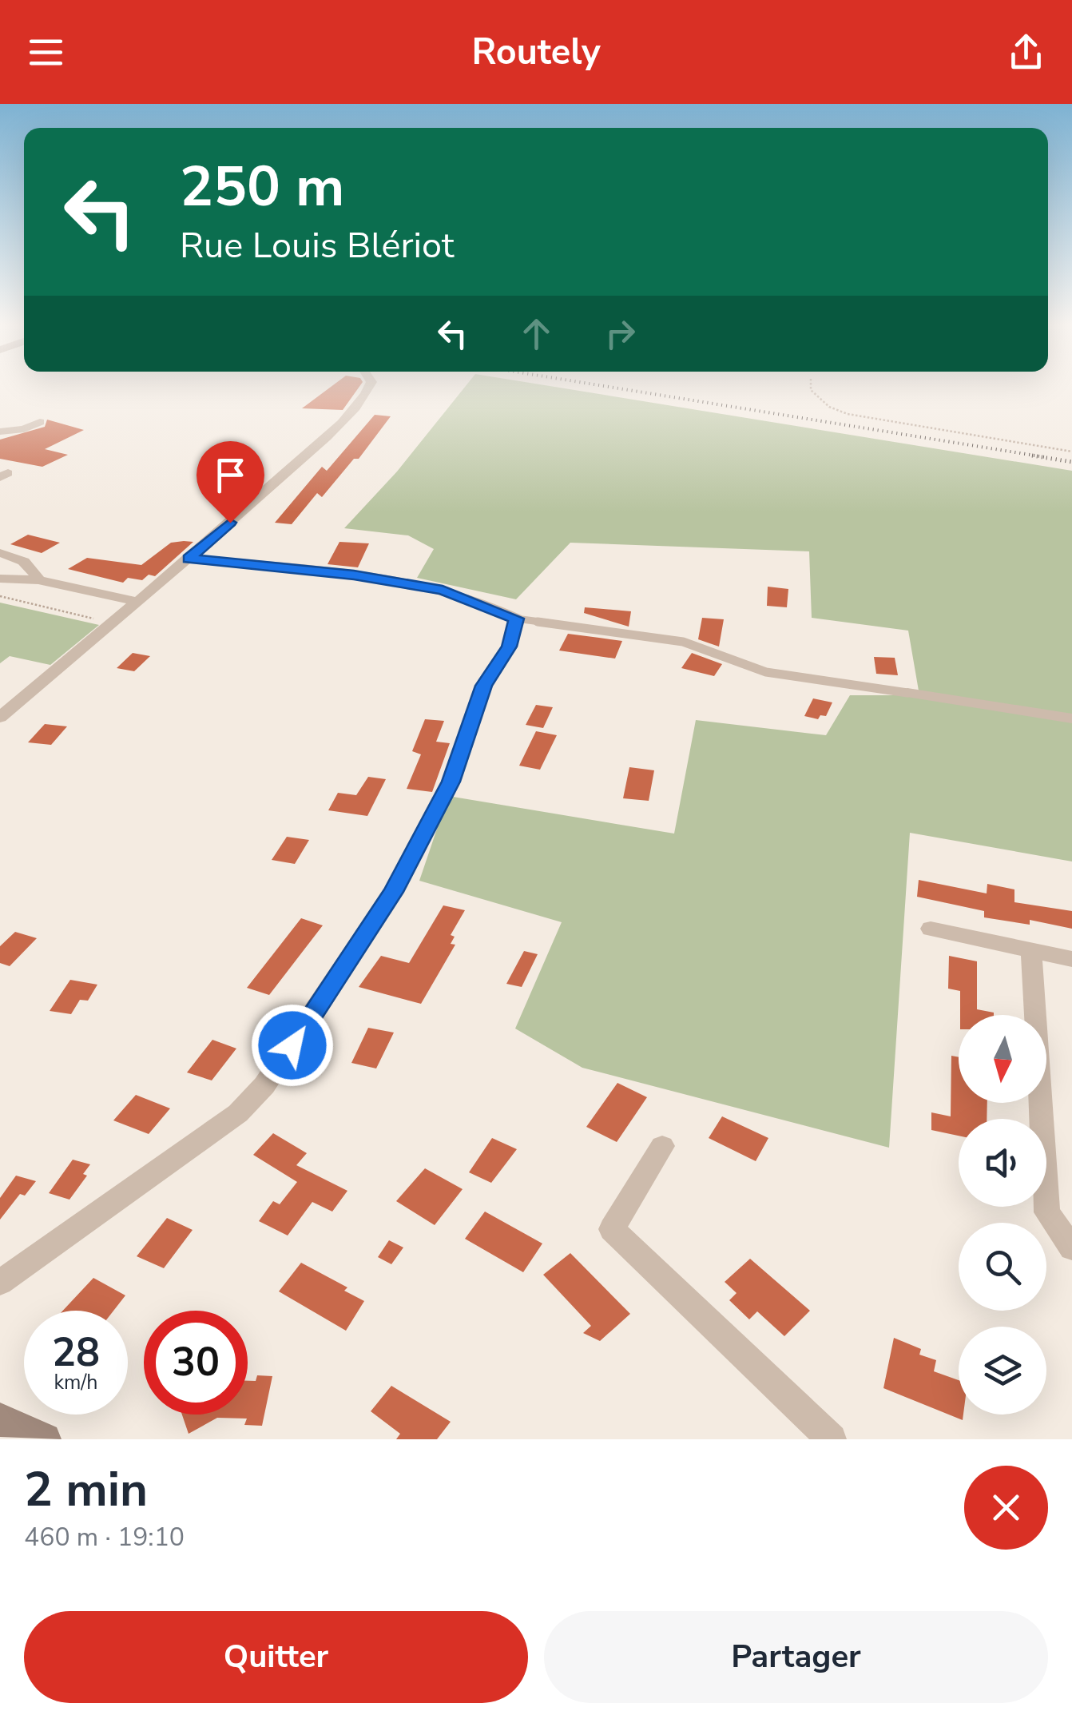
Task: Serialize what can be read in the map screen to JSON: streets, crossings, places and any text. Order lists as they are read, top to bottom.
{
  "north": "bottom",
  "page": {
    "header": "Routely",
    "turn": ["250 m", "Rue Louis Blériot"],
    "speed": "28 km/h",
    "limit": "30",
    "heading": ["2 min", "460 m · 19:10"],
    "buttons": ["Quitter", "Partager"]
  }
}
